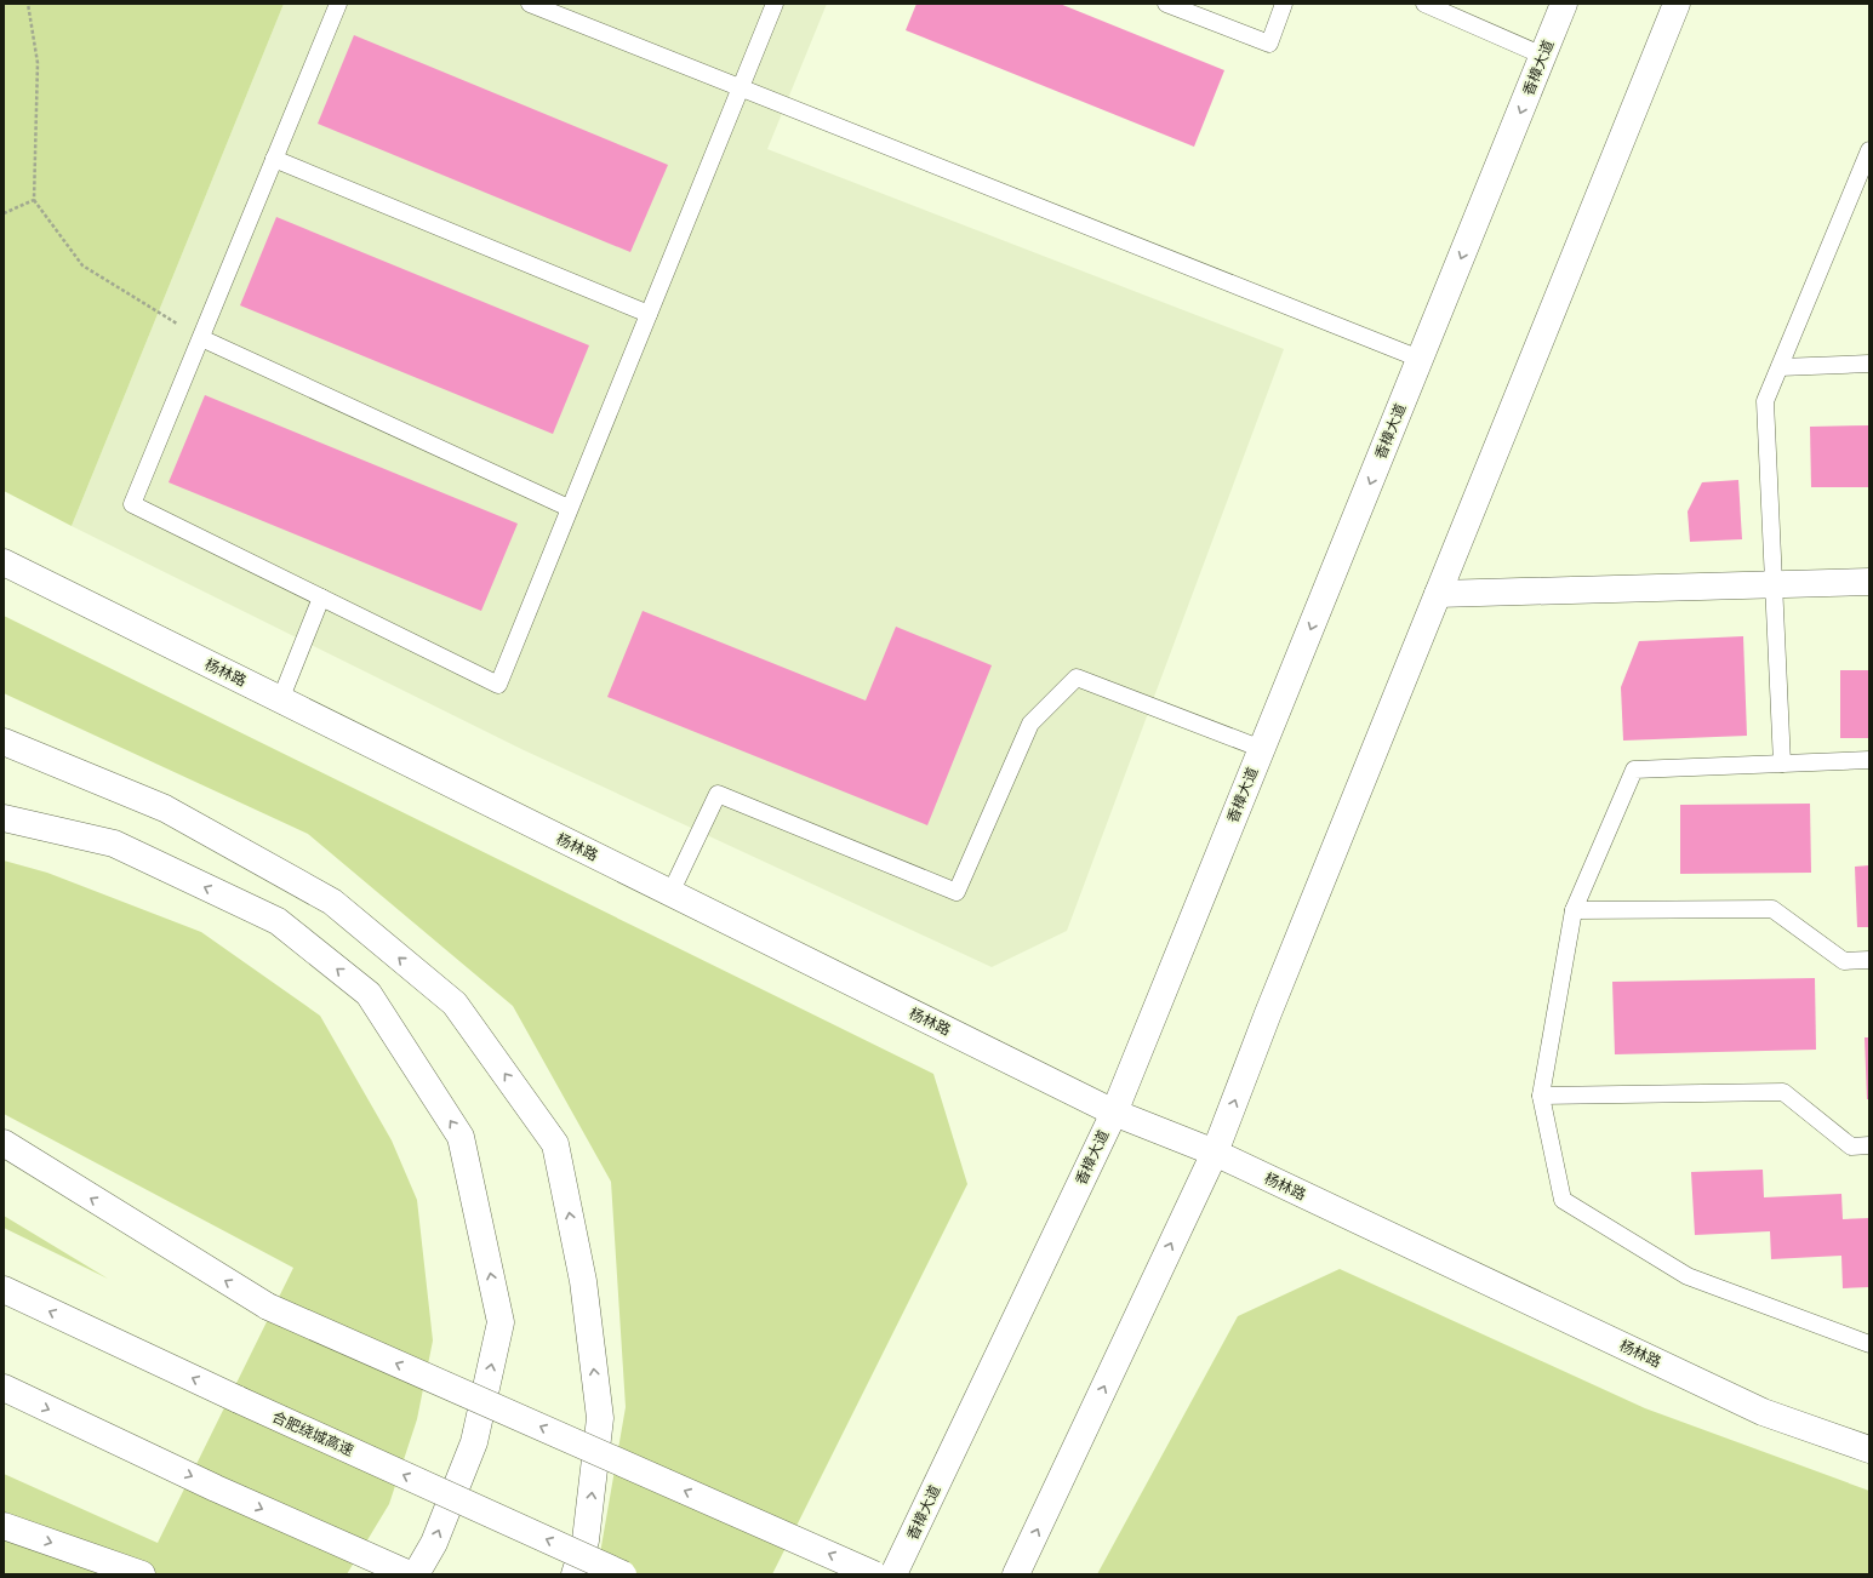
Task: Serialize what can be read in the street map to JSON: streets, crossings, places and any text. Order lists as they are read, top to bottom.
{
  "streets": {
    "main road": ["香樟大道", "杨林路", "合肥绕城高速"]
  },
  "crossings": [
    ["香樟大道", "杨林路"]
  ]
}
